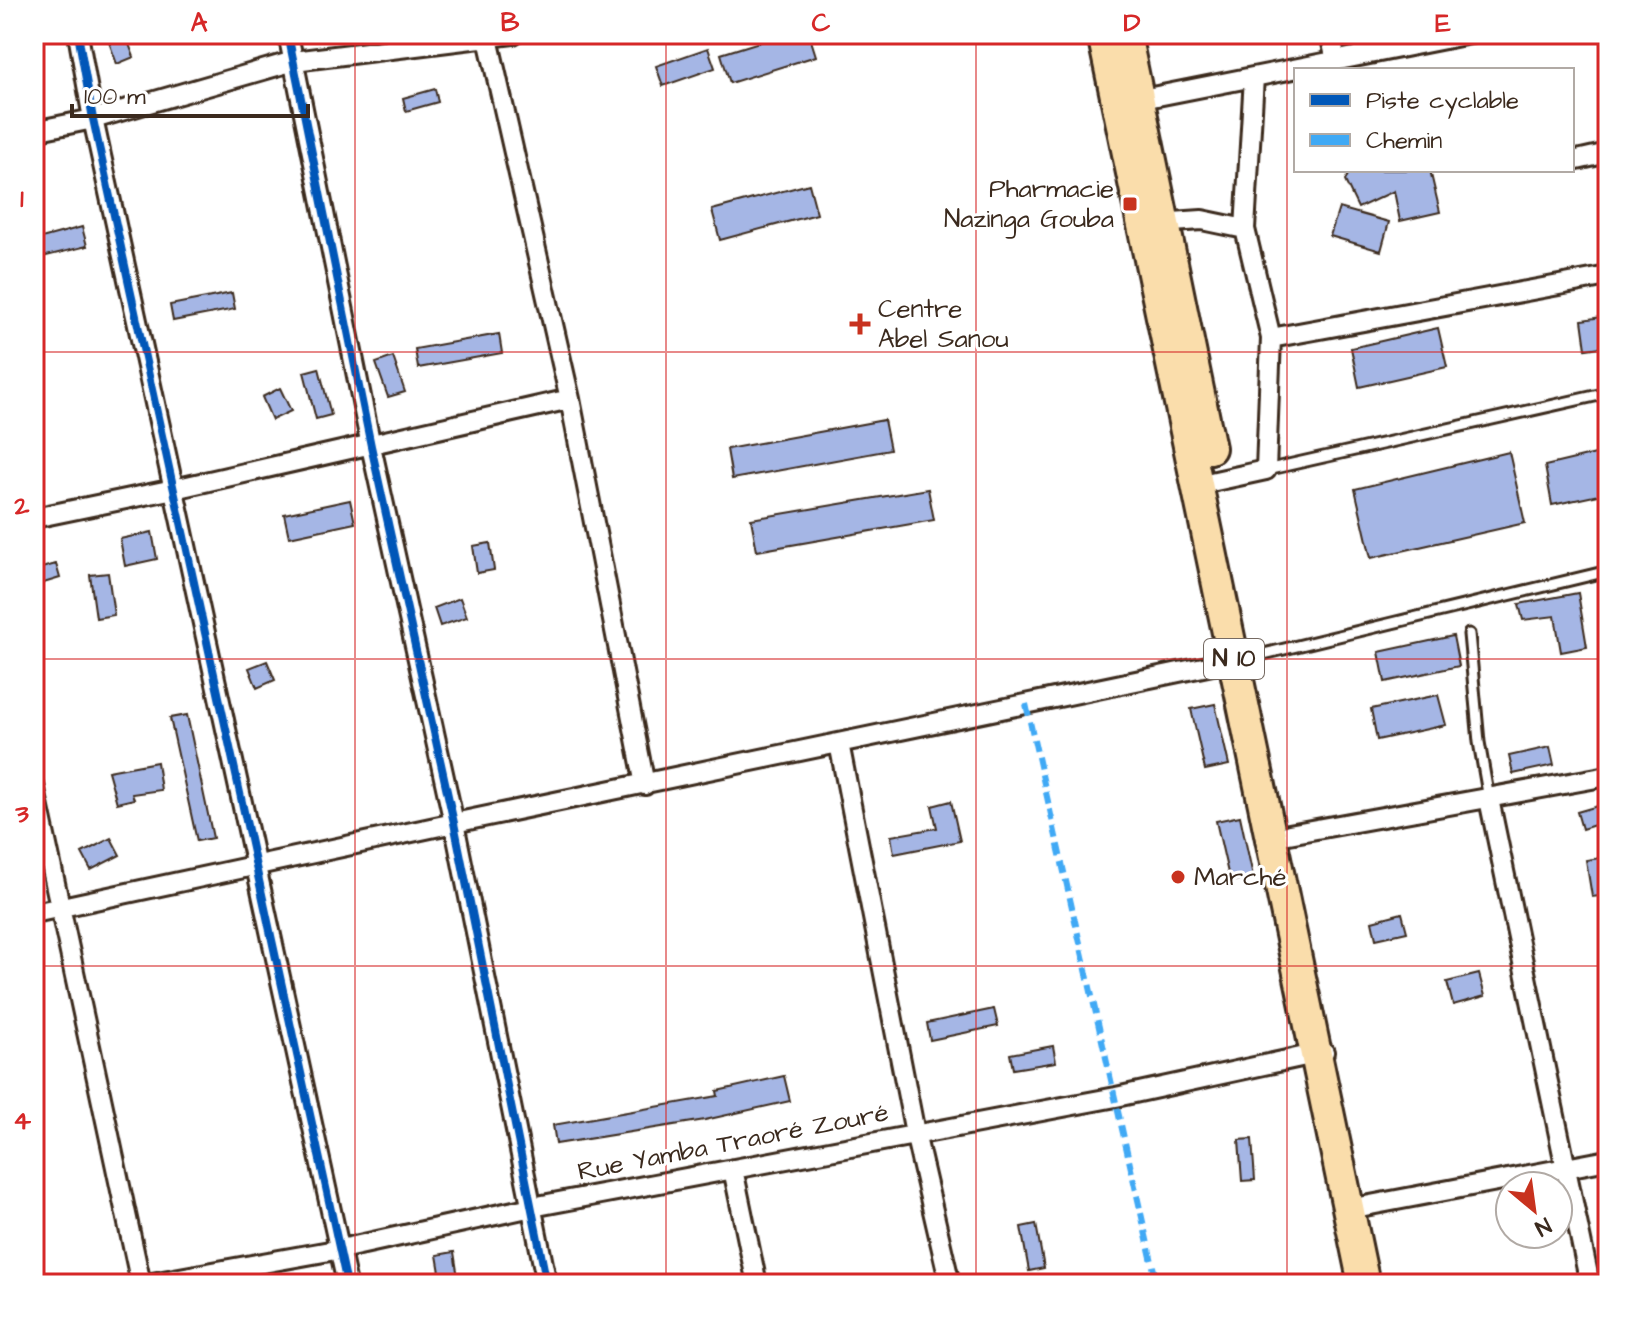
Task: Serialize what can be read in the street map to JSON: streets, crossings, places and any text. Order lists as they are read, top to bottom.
{
  "streets": {
    "main road": ["N 10"],
    "street": ["Rue Yamba Traoré Zouré"]
  },
  "crossings": [
    ["N 10", "Rue Yamba Traoré Zouré"]
  ],
  "places": {
    "transit": ["Pharmacie Nazinga Gouba"],
    "health": ["Centre Abel Sanou"],
    "other": ["Marché"]
  },
  "legend": ["Piste cyclable", "Chemin"],
  "scale_bar": "100 m",
  "north": "bottom right",
  "grid": {
    "columns": [
      "A",
      "B",
      "C",
      "D",
      "E"
    ],
    "rows": [
      "1",
      "2",
      "3",
      "4"
    ]
  }
}
